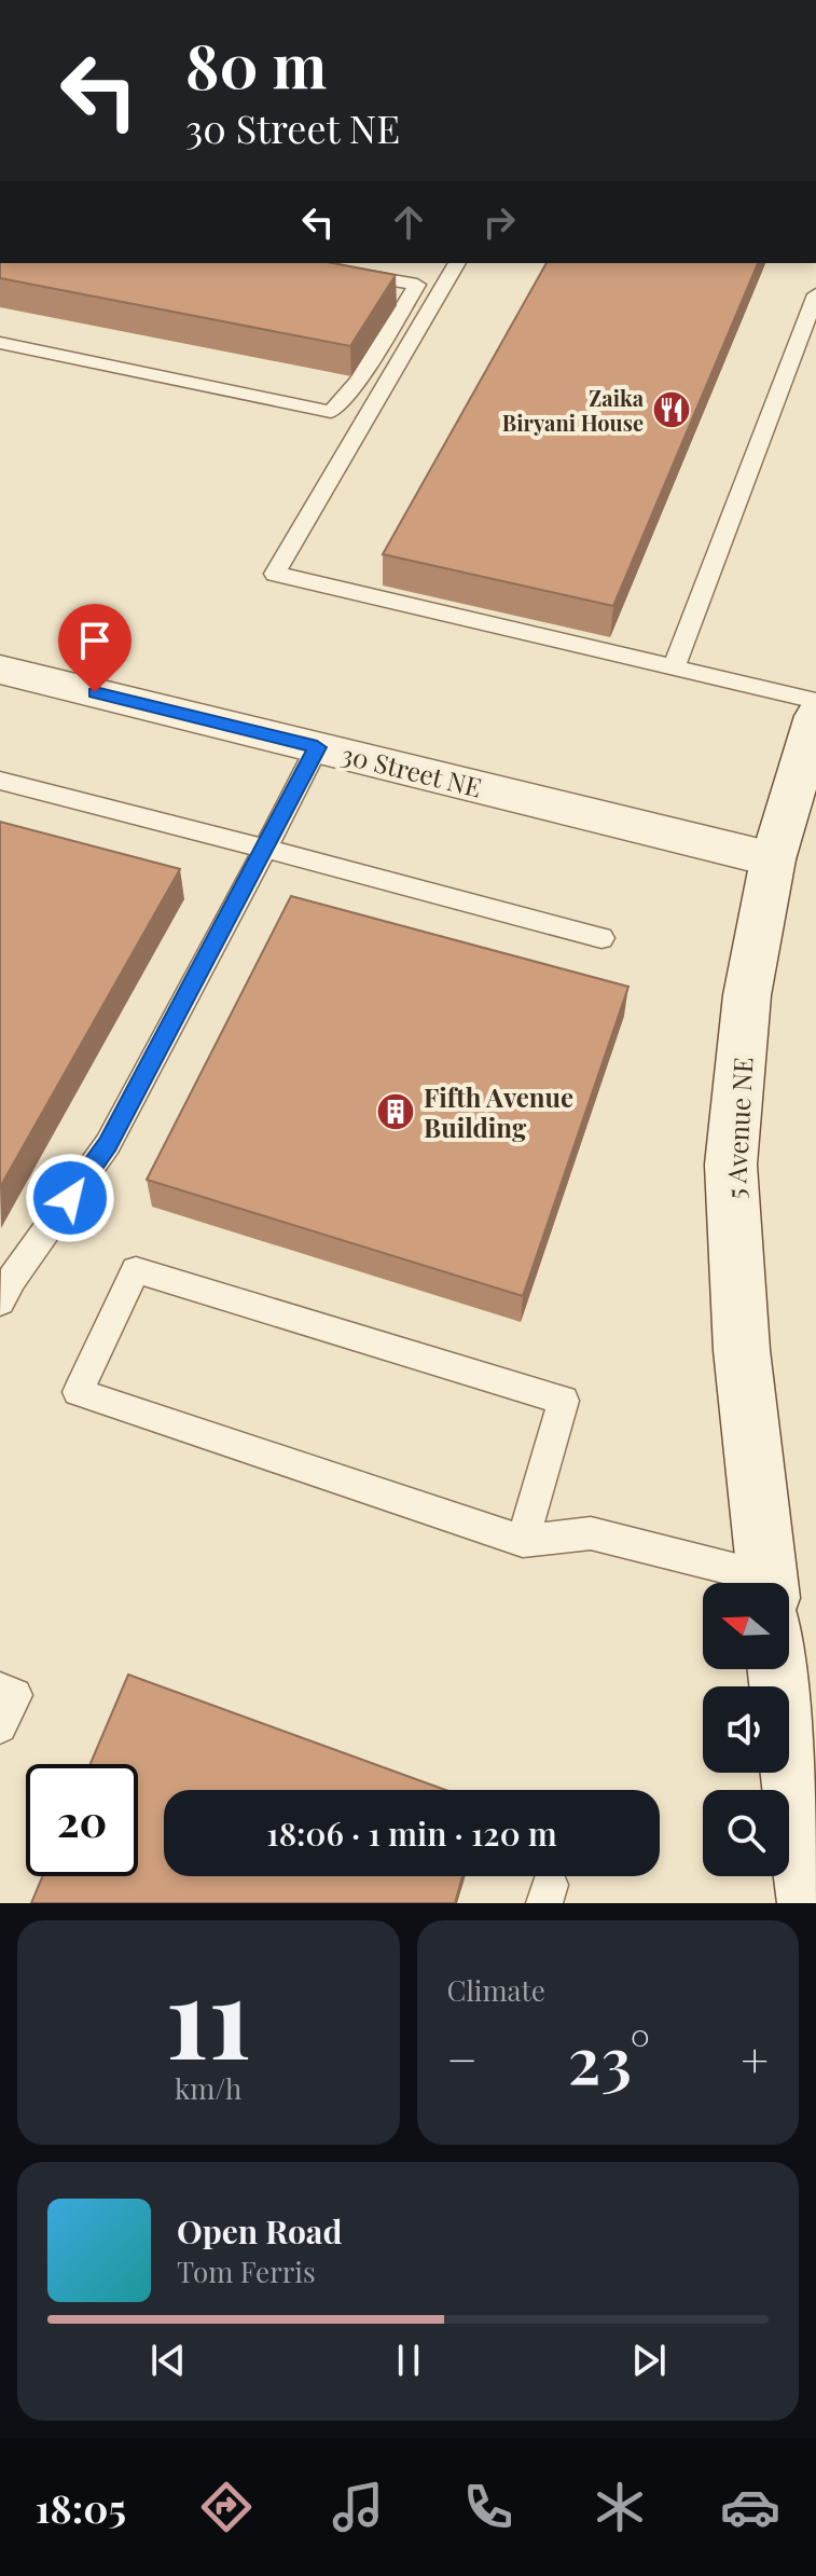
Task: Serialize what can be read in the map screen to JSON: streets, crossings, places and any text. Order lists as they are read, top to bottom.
{
  "streets": {
    "street": ["30 Street NE", "5 Avenue NE"]
  },
  "crossings": [
    ["30 Street NE", "5 Avenue NE"]
  ],
  "places": {
    "restaurant": ["Zaika Biryani House"],
    "building": ["Fifth Avenue Building"]
  },
  "north": "left",
  "page": {
    "turn": ["80 m", "30 Street NE"],
    "limit": "20",
    "trip": "18:06 · 1 min · 120 m",
    "tile": [
      ["11", "km/h"],
      "Climate"
    ],
    "heat": ["−", "23°", "+"],
    "song": ["Open Road", "Tom Ferris"],
    "tabs": "18:05"
  }
}
